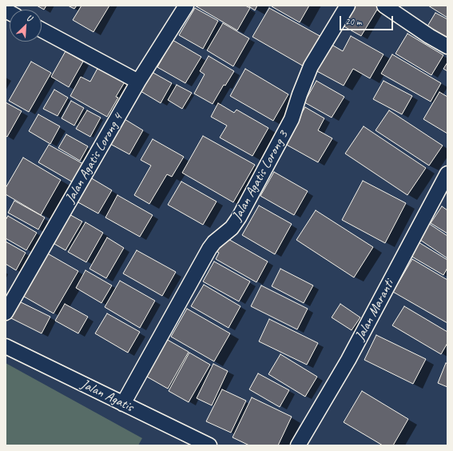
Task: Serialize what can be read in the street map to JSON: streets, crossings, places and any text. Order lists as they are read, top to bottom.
{
  "streets": {
    "street": [
      "Jalan Agatis Lorong 4",
      "Jalan Agatis Lorong 3",
      "Jalan Maranti",
      "Jalan Agatis"
    ]
  },
  "crossings": [
    ["Jalan Agatis Lorong 3", "Jalan Agatis"]
  ],
  "scale_bar": "20 m",
  "north": "top right"
}
